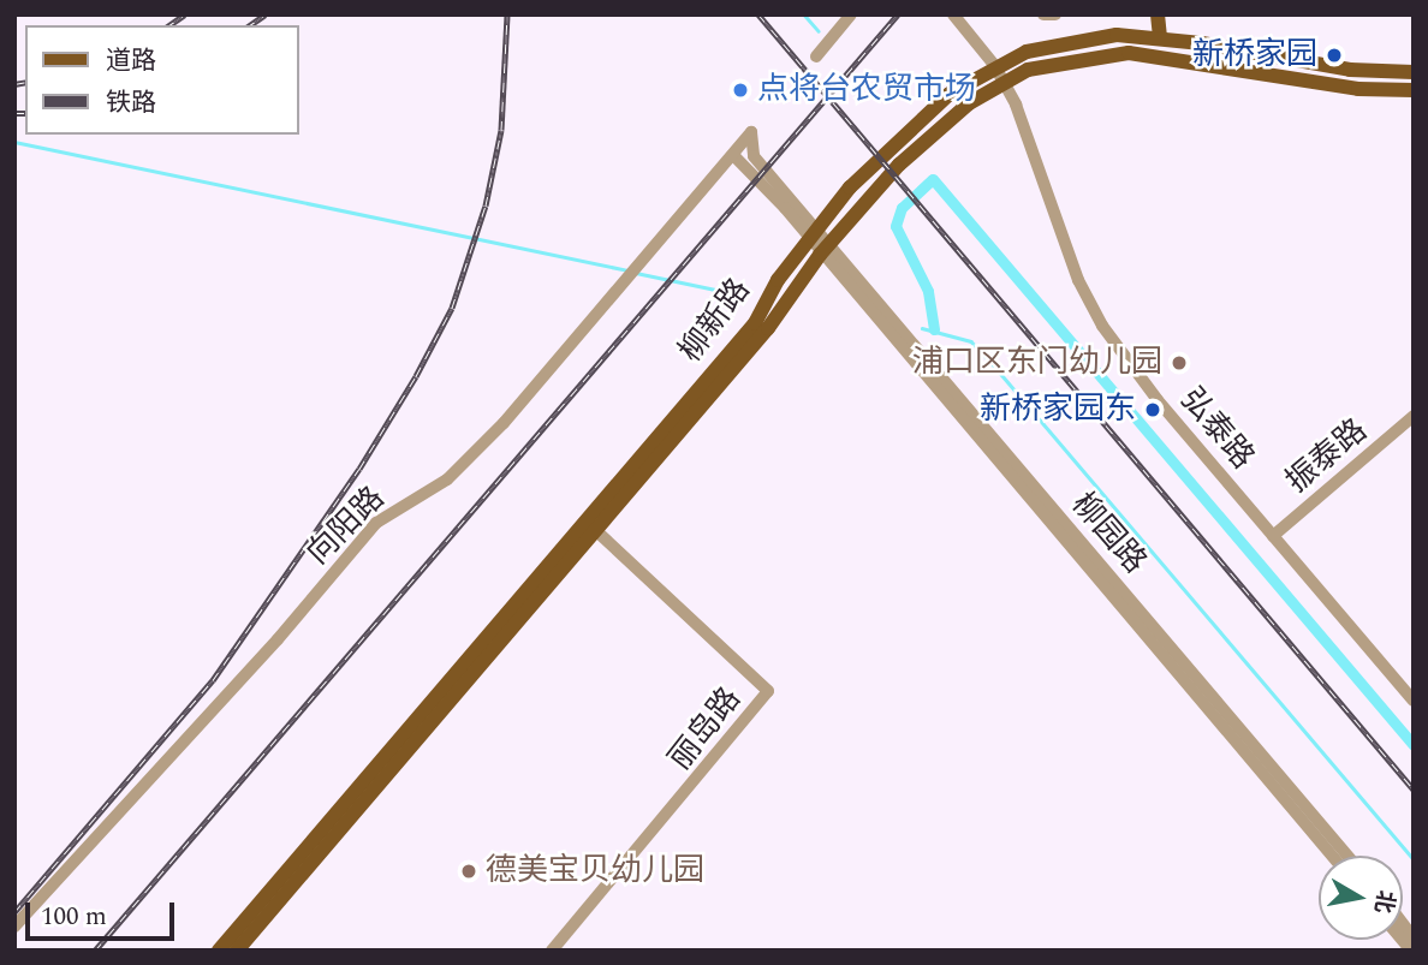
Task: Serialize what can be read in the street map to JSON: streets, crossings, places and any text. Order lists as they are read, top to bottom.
{
  "streets": {
    "main road": ["柳新路"],
    "street": [
      "弘泰路",
      "振泰路",
      "向阳路",
      "柳园路",
      "丽岛路"
    ]
  },
  "crossings": [
    ["柳新路", "弘泰路"],
    ["柳新路", "向阳路"],
    ["柳新路", "柳园路"],
    ["柳新路", "丽岛路"],
    ["弘泰路", "振泰路"]
  ],
  "places": [
    "新桥家园",
    "点将台农贸市场",
    "浦口区东门幼儿园",
    "新桥家园东",
    "德美宝贝幼儿园"
  ],
  "legend": ["道路", "铁路"],
  "scale_bar": "100 m",
  "north": "right"
}
